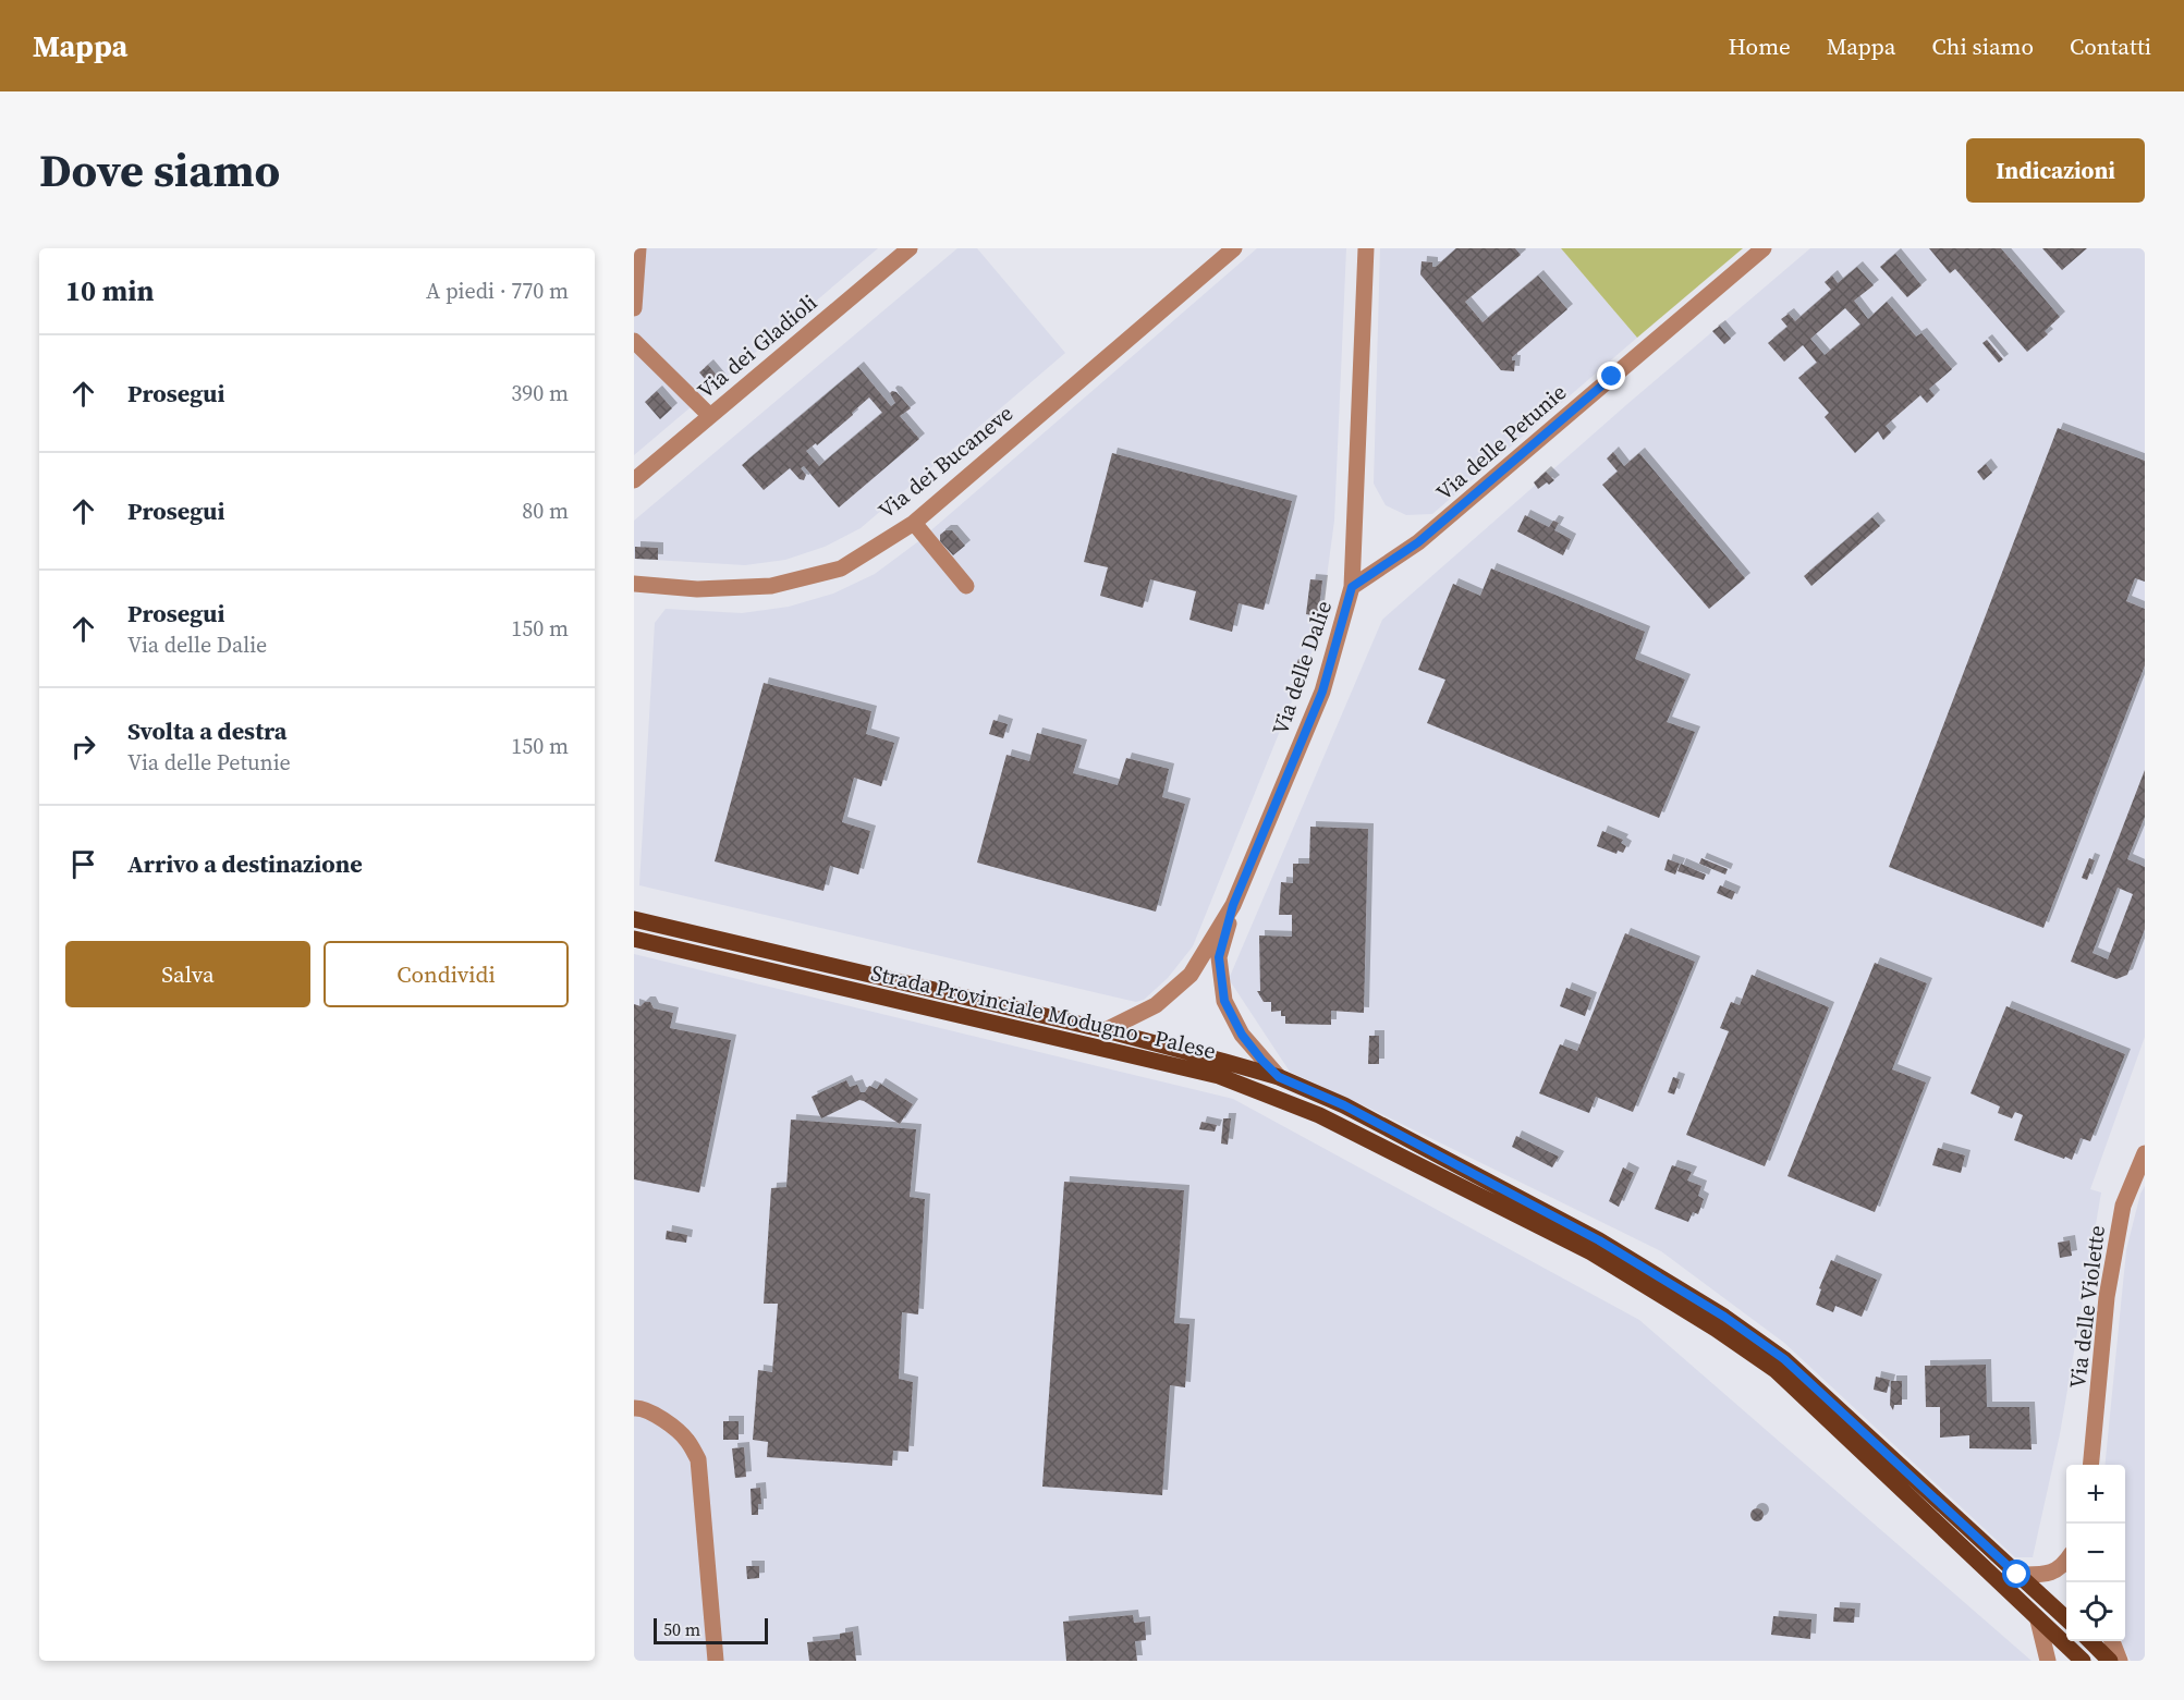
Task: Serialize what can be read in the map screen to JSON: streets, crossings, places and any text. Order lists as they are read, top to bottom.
{
  "streets": {
    "main road": ["Strada Provinciale Modugno - Palese"],
    "street": [
      "Via dei Gladioli",
      "Via delle Petunie",
      "Via dei Bucaneve",
      "Via delle Dalie",
      "Via delle Violette"
    ]
  },
  "crossings": [
    ["Via delle Petunie", "Via delle Dalie"],
    ["Via delle Dalie", "Strada Provinciale Modugno - Palese"]
  ],
  "scale_bar": "50 m",
  "page": {
    "header": "Mappa",
    "nav": [
      "Home",
      "Mappa",
      "Chi siamo",
      "Contatti"
    ],
    "title": "Dove siamo",
    "buttons": [
      "Indicazioni",
      ["Salva", "Condividi"]
    ],
    "heading": ["10 min", "A piedi · 770 m"],
    "list": [
      ["Prosegui", "390 m"],
      ["Prosegui", "80 m"],
      ["Prosegui", "Via delle Dalie", "150 m"],
      ["Svolta a destra", "Via delle Petunie", "150 m"],
      "Arrivo a destinazione"
    ],
    "map_buttons": ["+", "−"],
    "scale": "50 m"
  }
}
